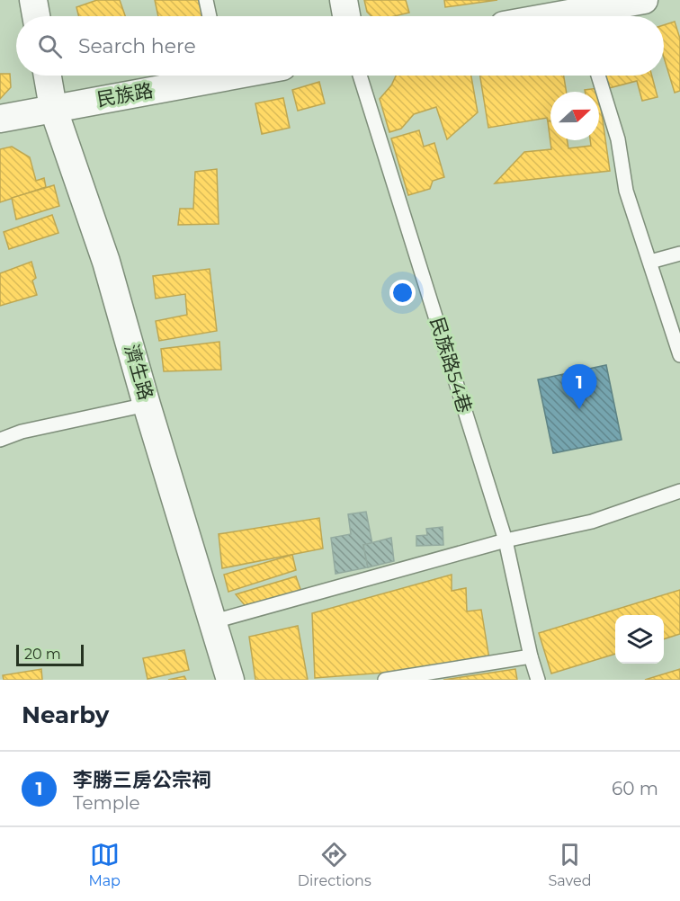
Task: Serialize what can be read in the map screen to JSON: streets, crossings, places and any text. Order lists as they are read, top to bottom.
{
  "streets": {
    "street": ["民族路", "濟生路"],
    "lane": ["民族路54巷"]
  },
  "crossings": [
    ["民族路", "濟生路"]
  ],
  "scale_bar": "20 m",
  "north": "right",
  "page": {
    "search": "Search here",
    "pins": "1",
    "scale": "20 m",
    "heading": "Nearby",
    "list": [
      {
        "mark": "1",
        "name": "李勝三房公宗祠",
        "note": "Temple",
        "value": "60 m"
      }
    ],
    "nav": ["Map", "Directions", "Saved"]
  }
}
